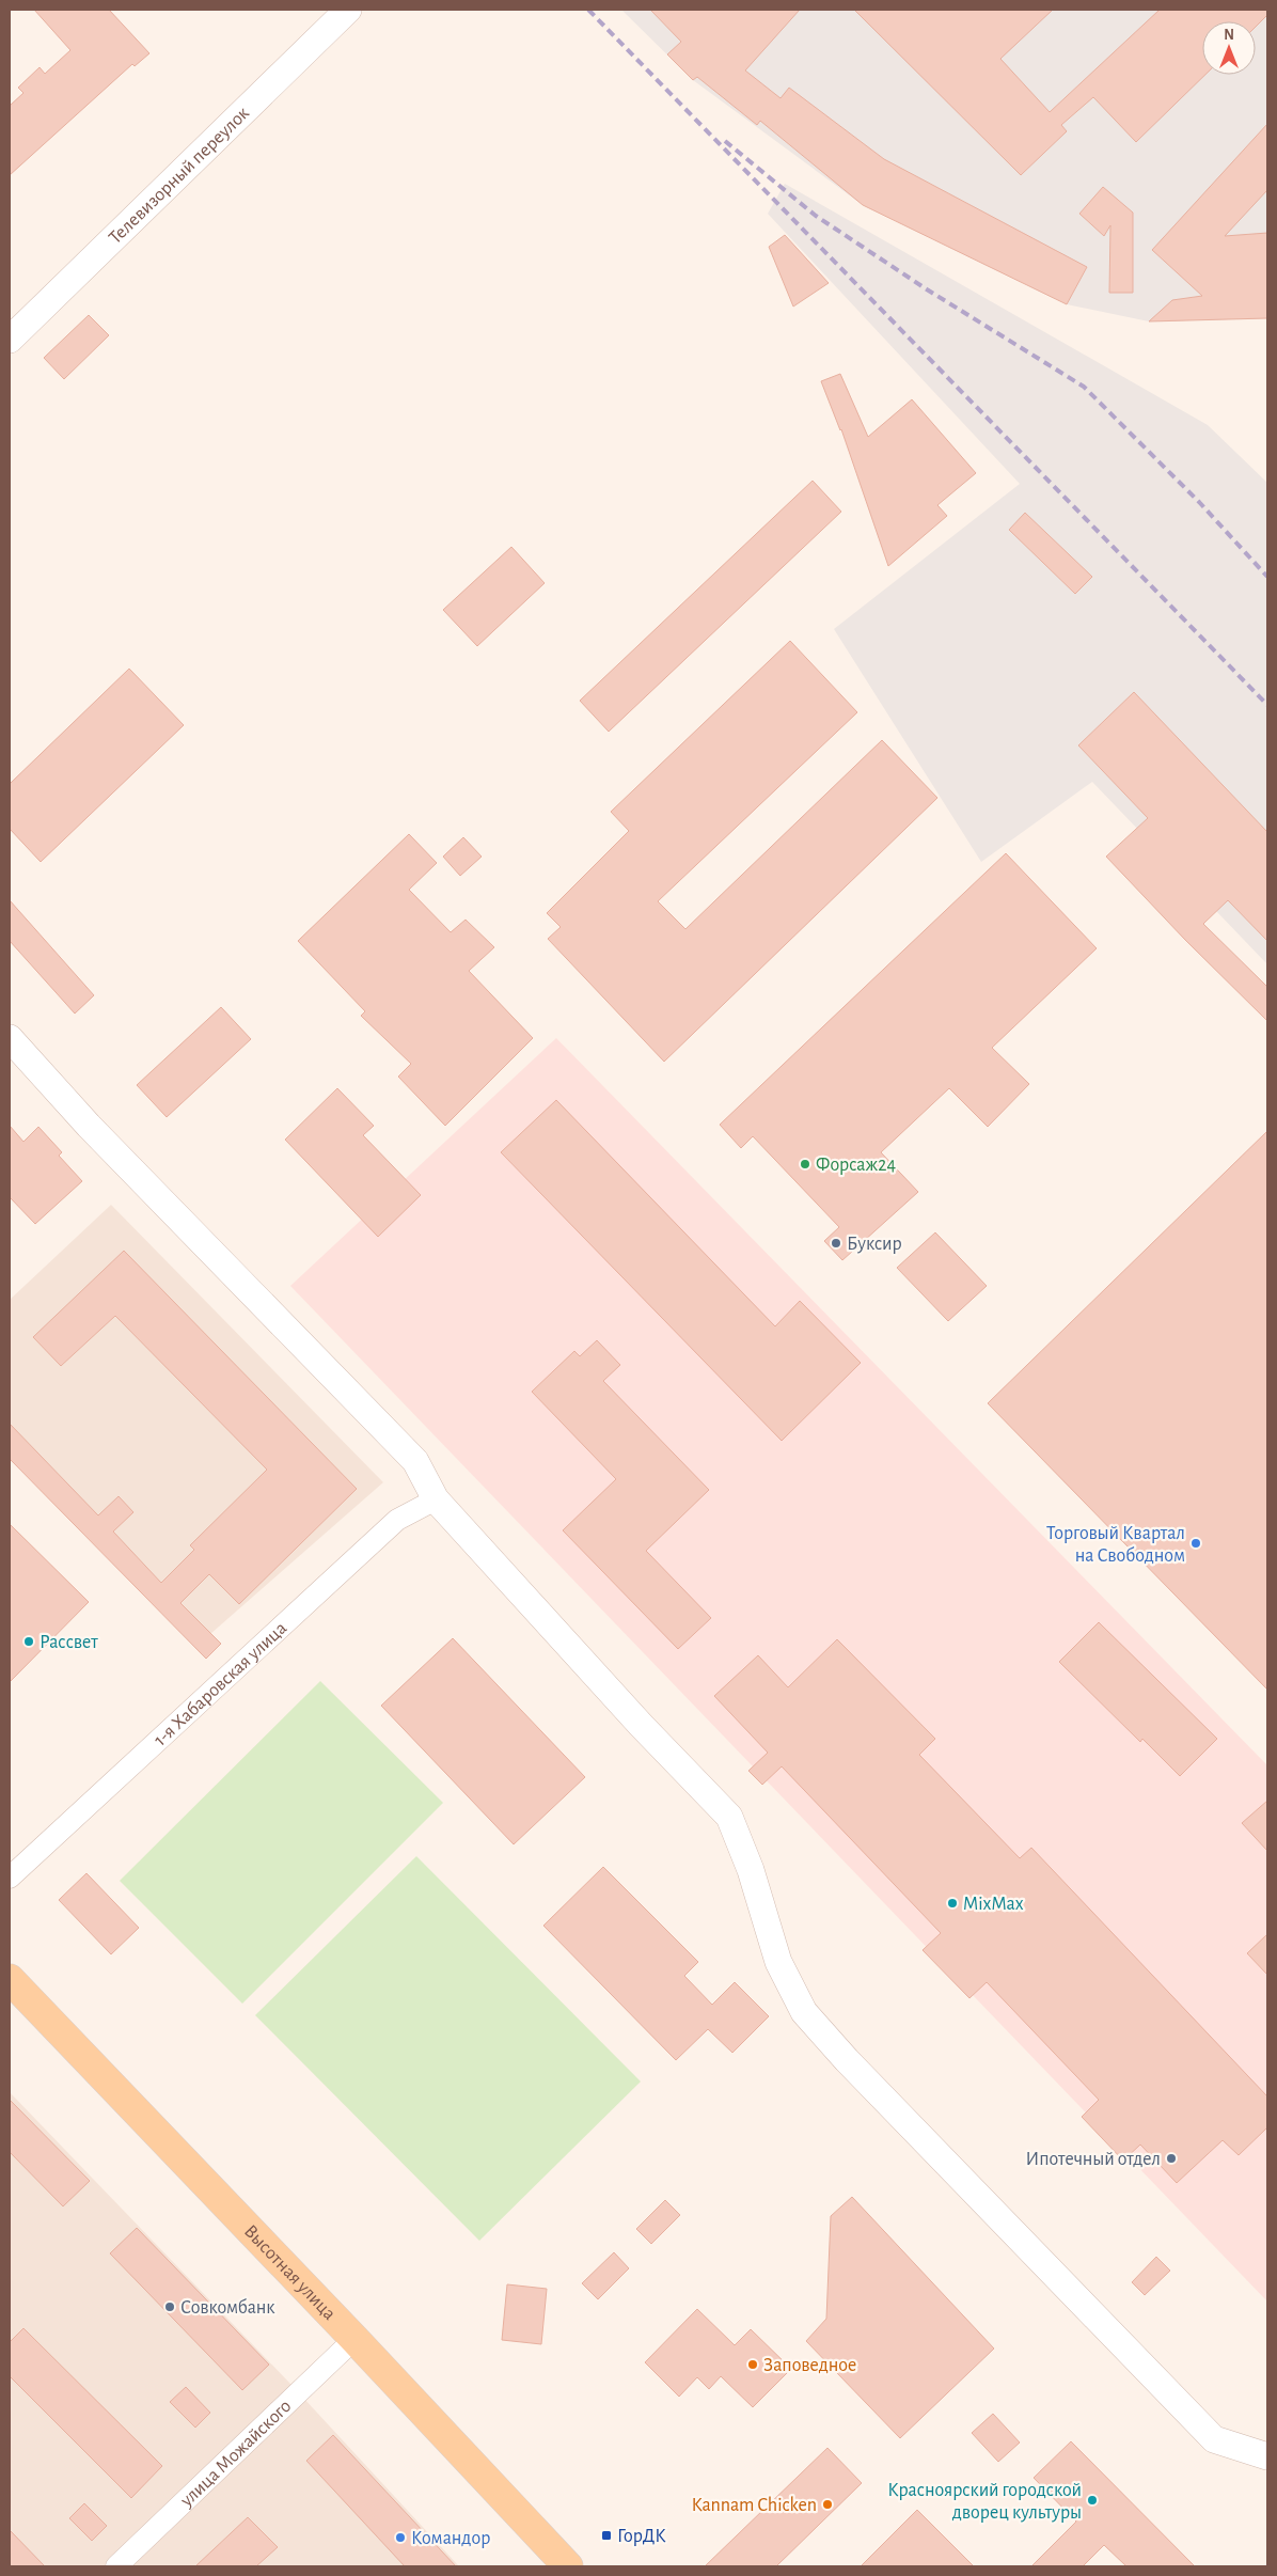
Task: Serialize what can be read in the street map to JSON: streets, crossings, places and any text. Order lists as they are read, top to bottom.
{
  "streets": {
    "main road": ["Высотная улица"],
    "street": ["Телевизорный переулок", "1-я Хабаровская улица", "улица Можайского"]
  },
  "crossings": [
    ["Высотная улица", "улица Можайского"]
  ],
  "places": {
    "other": [
      "Форсаж24",
      "Буксир",
      "Торговый Квартал на Свободном",
      "Рассвет",
      "MixMax",
      "Ипотечный отдел",
      "Совкомбанк",
      "Заповедное",
      "Красноярский городской дворец культуры",
      "Kannam Chicken",
      "Командор"
    ],
    "transit": ["ГорДК"]
  },
  "north": "top"
}
